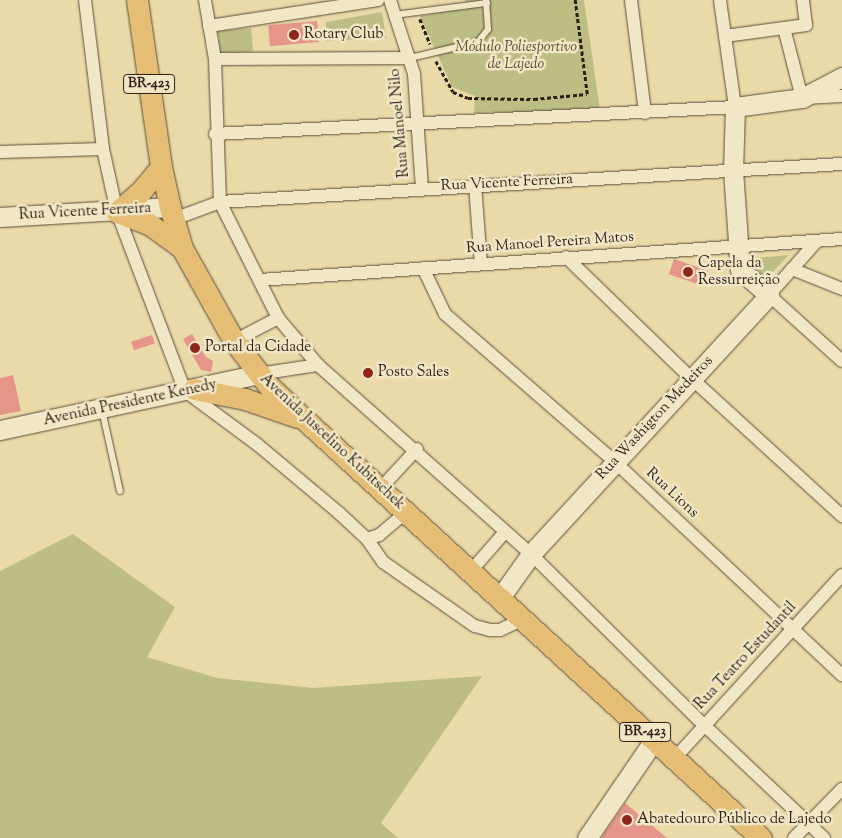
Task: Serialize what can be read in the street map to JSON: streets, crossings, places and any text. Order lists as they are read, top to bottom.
{
  "streets": {
    "main road": ["BR-423", "Avenida Juscelino Kubitschek"],
    "street": [
      "Rua Manoel Nilo",
      "Rua Vicente Ferreira",
      "Rua Manoel Pereira Matos",
      "Avenida Presidente Kenedy",
      "Rua Washigton Medeiros",
      "Rua Lions",
      "Rua Teatro Estudantil"
    ]
  },
  "crossings": [
    ["BR-423", "Avenida Juscelino Kubitschek"],
    ["BR-423", "Rua Teatro Estudantil"],
    ["Rua Manoel Nilo", "Rua Vicente Ferreira"],
    ["Rua Vicente Ferreira", "Avenida Juscelino Kubitschek"],
    ["Rua Manoel Pereira Matos", "Rua Washigton Medeiros"],
    ["Rua Manoel Pereira Matos", "Rua Lions"],
    ["Avenida Presidente Kenedy", "Avenida Juscelino Kubitschek"],
    ["Rua Washigton Medeiros", "Avenida Juscelino Kubitschek"],
    ["Rua Washigton Medeiros", "Rua Lions"],
    ["Rua Lions", "Rua Teatro Estudantil"]
  ],
  "parks": ["Módulo Poliesportivo de Lajedo"],
  "places": [
    "Rotary Club",
    "Capela da Ressurreição",
    "Portal da Cidade",
    "Posto Sales",
    "Abatedouro Público de Lajedo"
  ]
}
